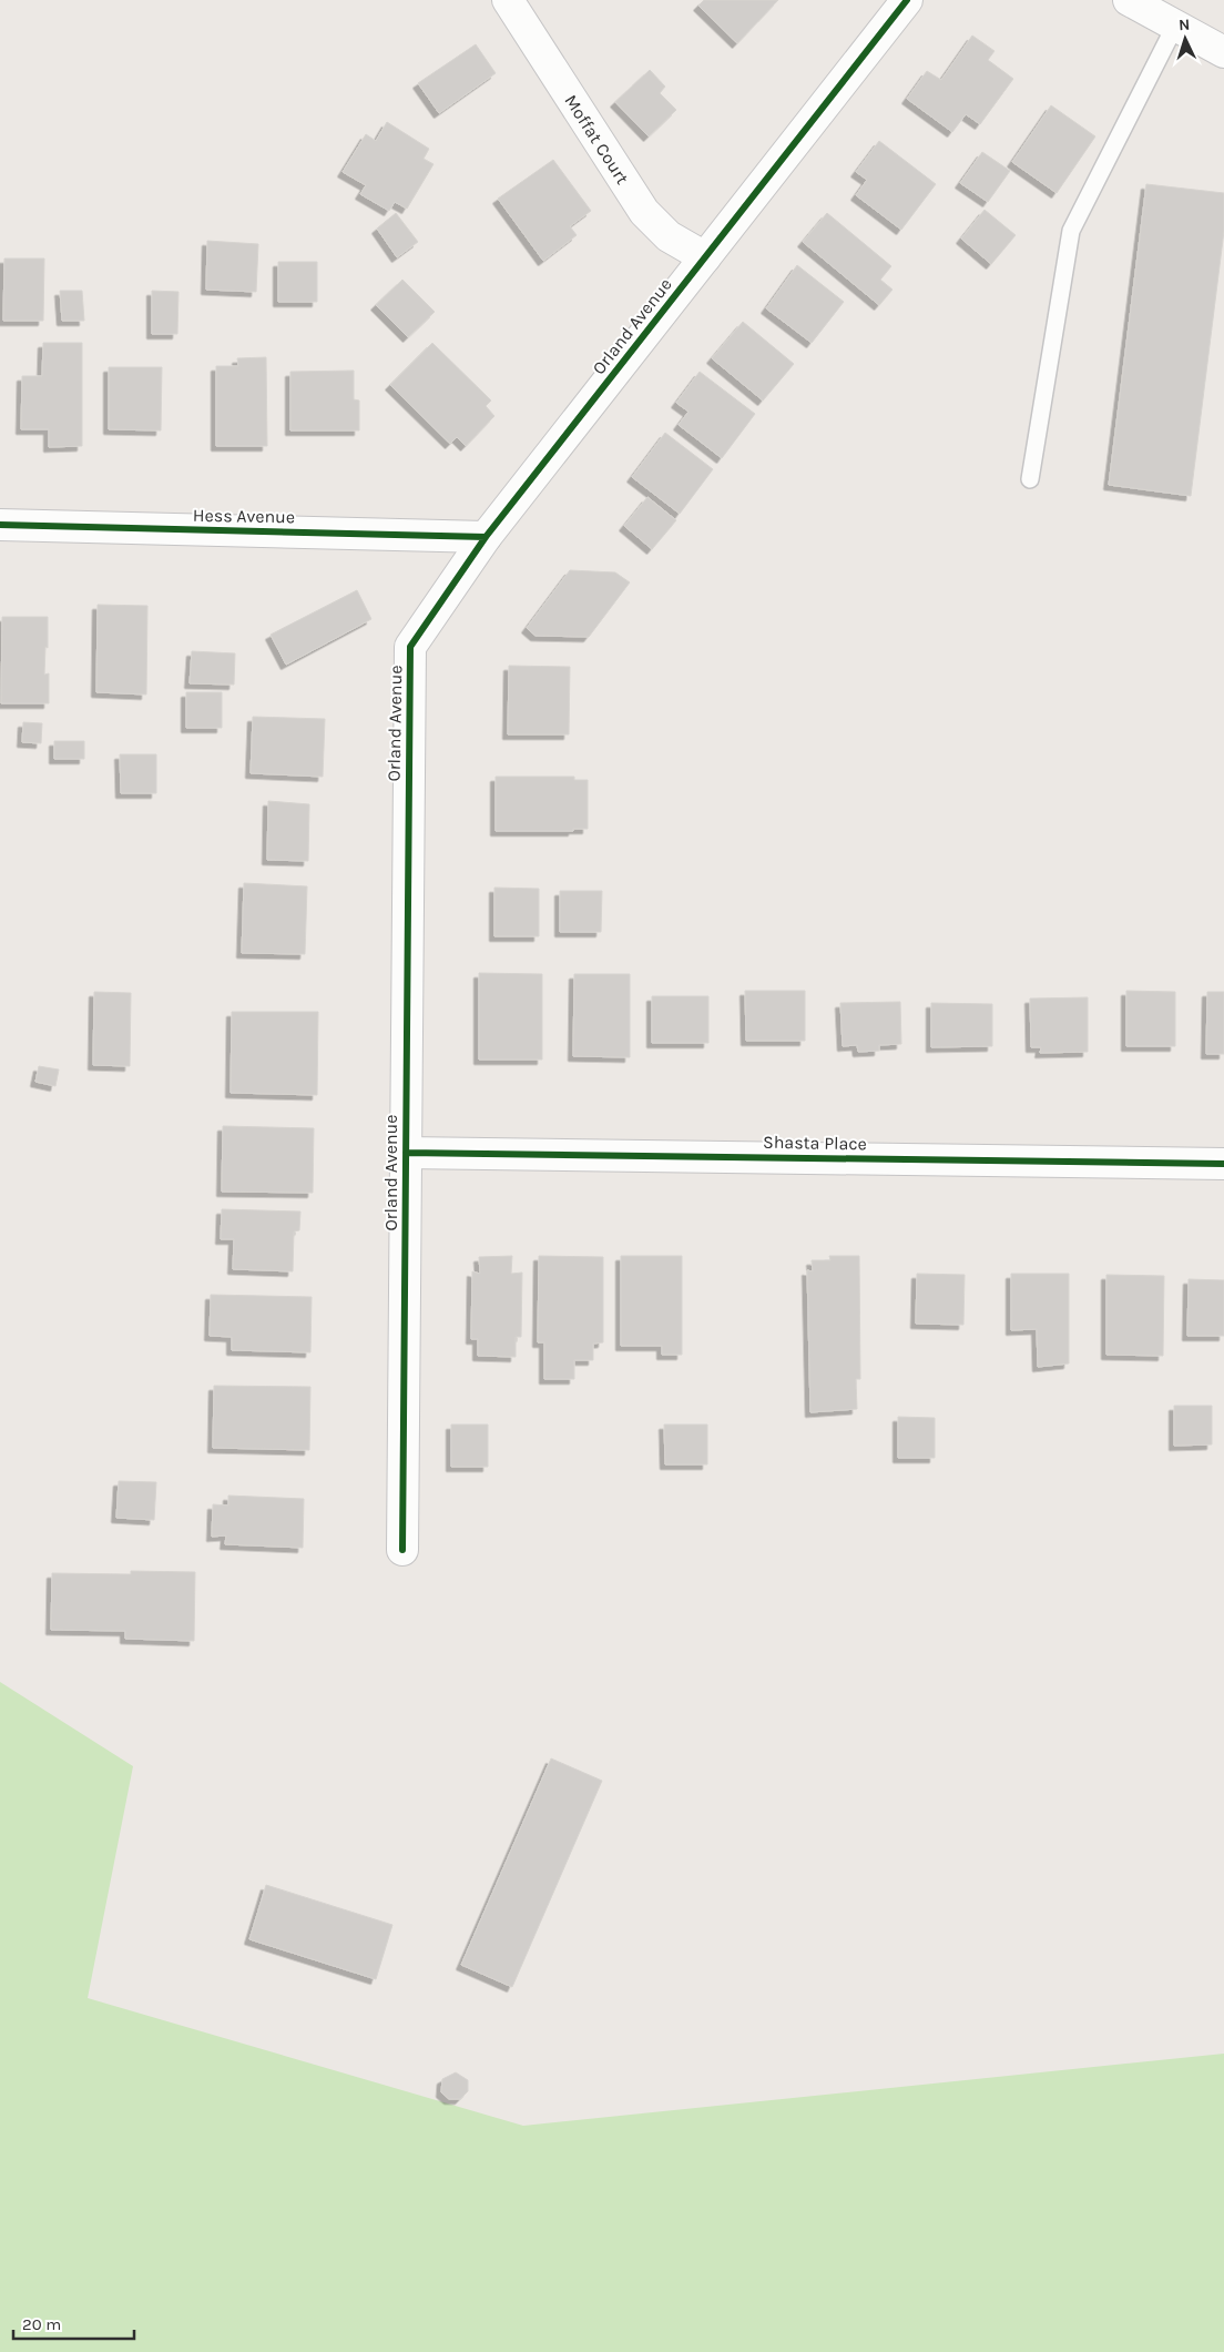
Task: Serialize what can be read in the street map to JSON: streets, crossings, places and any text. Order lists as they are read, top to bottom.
{
  "streets": {
    "street": [
      "Moffat Court",
      "Orland Avenue",
      "Hess Avenue",
      "Shasta Place"
    ]
  },
  "crossings": [
    ["Moffat Court", "Orland Avenue"],
    ["Orland Avenue", "Hess Avenue"],
    ["Orland Avenue", "Shasta Place"]
  ],
  "scale_bar": "20 m",
  "north": "top"
}
